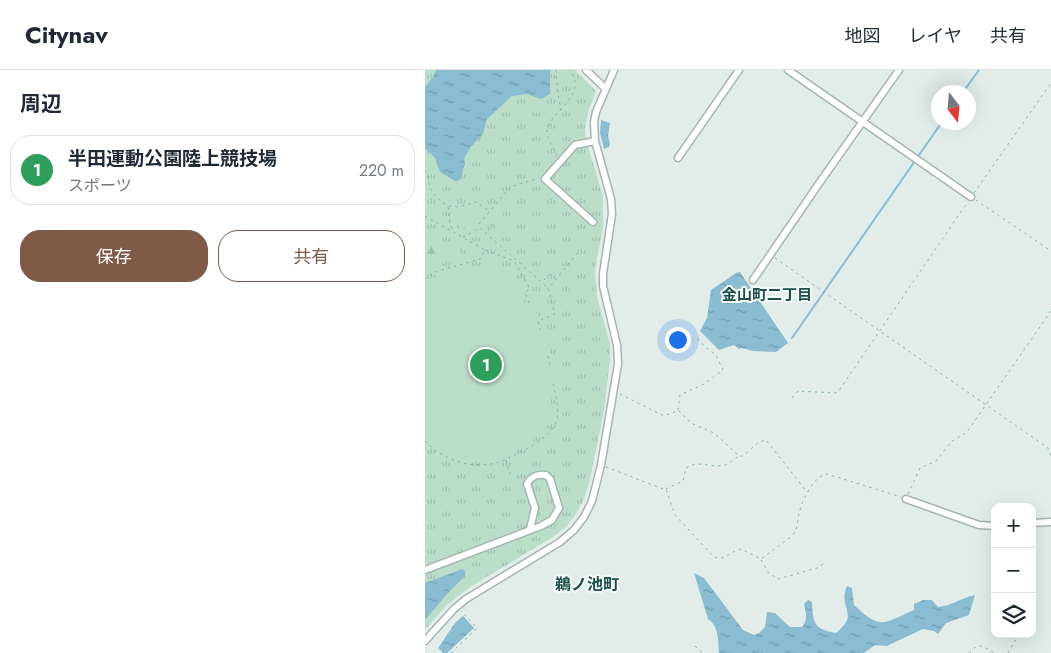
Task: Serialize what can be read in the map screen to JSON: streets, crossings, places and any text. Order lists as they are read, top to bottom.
{
  "districts": ["金山町二丁目", "鵜ノ池町"],
  "north": "bottom",
  "page": {
    "header": "Citynav",
    "nav": ["地図", "レイヤ", "共有"],
    "heading": "周辺",
    "list": [
      {
        "mark": "1",
        "name": "半田運動公園陸上競技場",
        "note": "スポーツ",
        "value": "220 m"
      }
    ],
    "buttons": ["保存", "共有"],
    "pins": "1",
    "map_buttons": ["+", "−"]
  }
}
